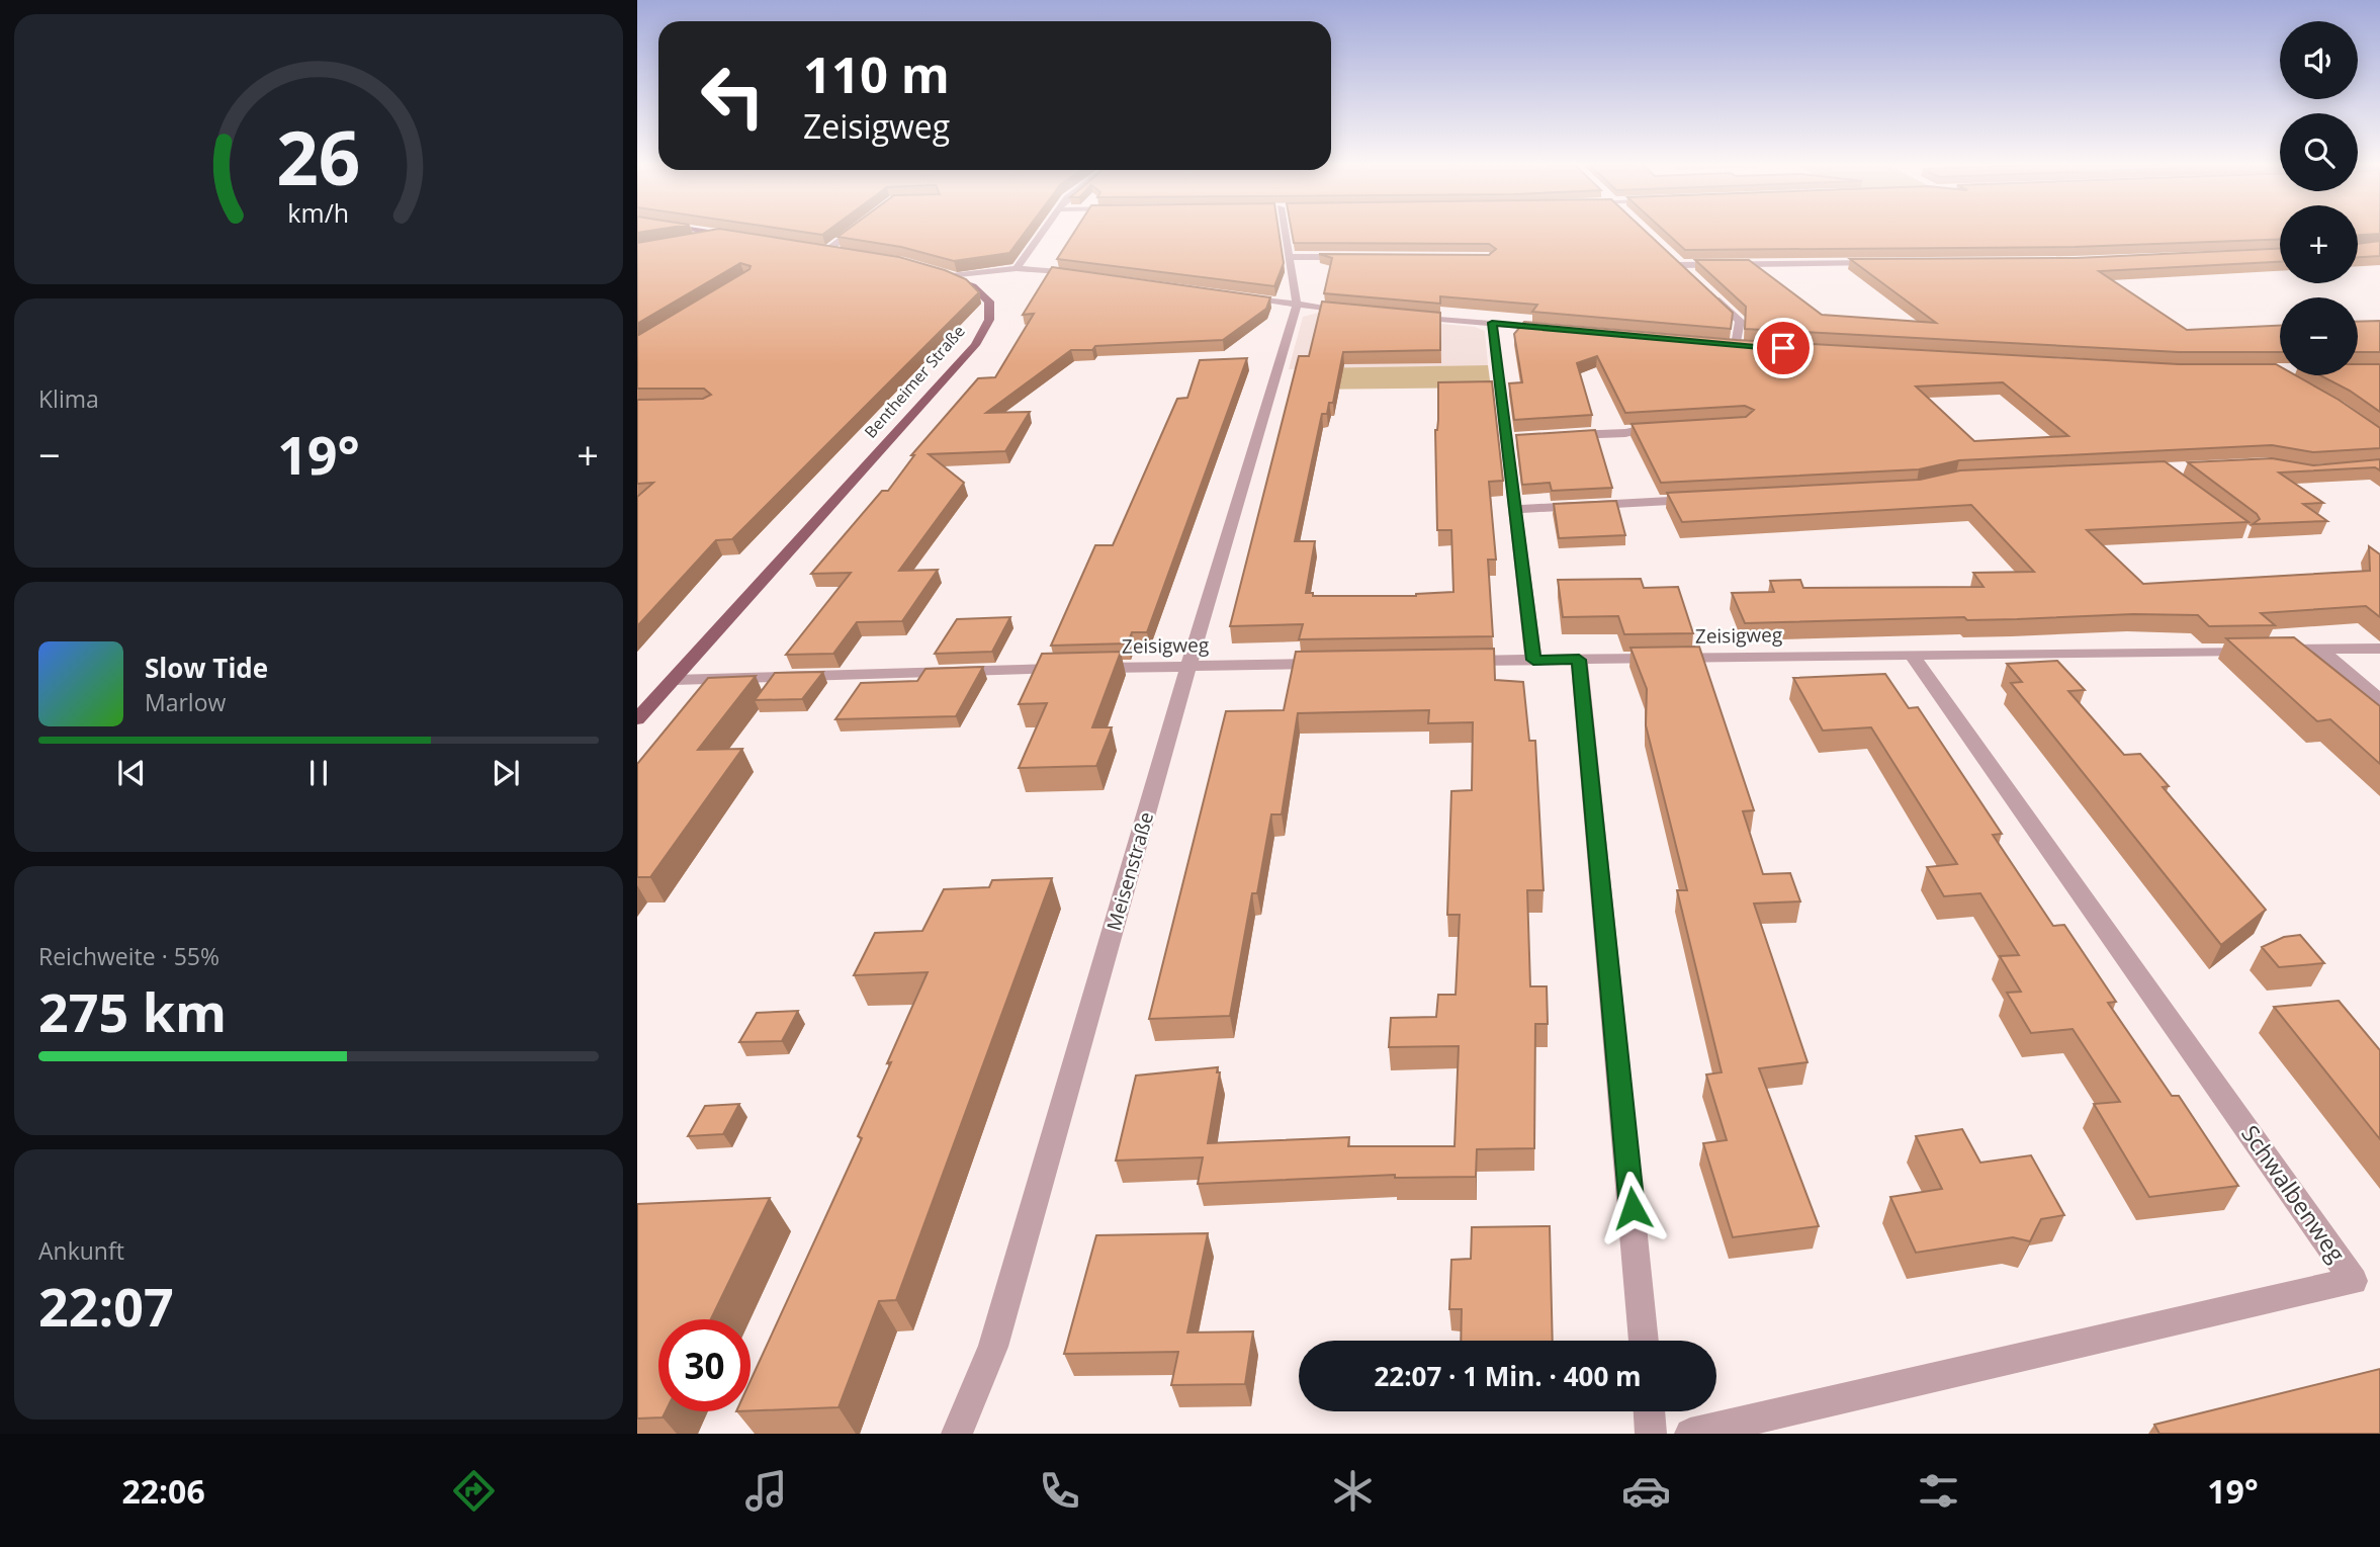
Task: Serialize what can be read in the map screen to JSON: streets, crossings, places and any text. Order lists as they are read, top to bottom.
{
  "streets": {
    "main road": ["Bentheimer Straße"],
    "street": ["Zeisigweg", "Meisenstraße", "Schwalbenweg"]
  },
  "crossings": [
    ["Bentheimer Straße", "Zeisigweg"],
    ["Zeisigweg", "Meisenstraße"],
    ["Zeisigweg", "Schwalbenweg"]
  ],
  "page": {
    "map_buttons": ["+", "−"],
    "turn": ["110 m", "Zeisigweg"],
    "tile": [
      "Klima",
      ["Reichweite · 55%", "275 km"],
      ["Ankunft", "22:07"]
    ],
    "heat": ["−", "19°", "+"],
    "song": ["Slow Tide", "Marlow"],
    "limit": "30",
    "trip": "22:07 · 1 Min. · 400 m",
    "tabs": ["22:06", "19°"],
    "gauge": ["26", "km/h"]
  }
}
